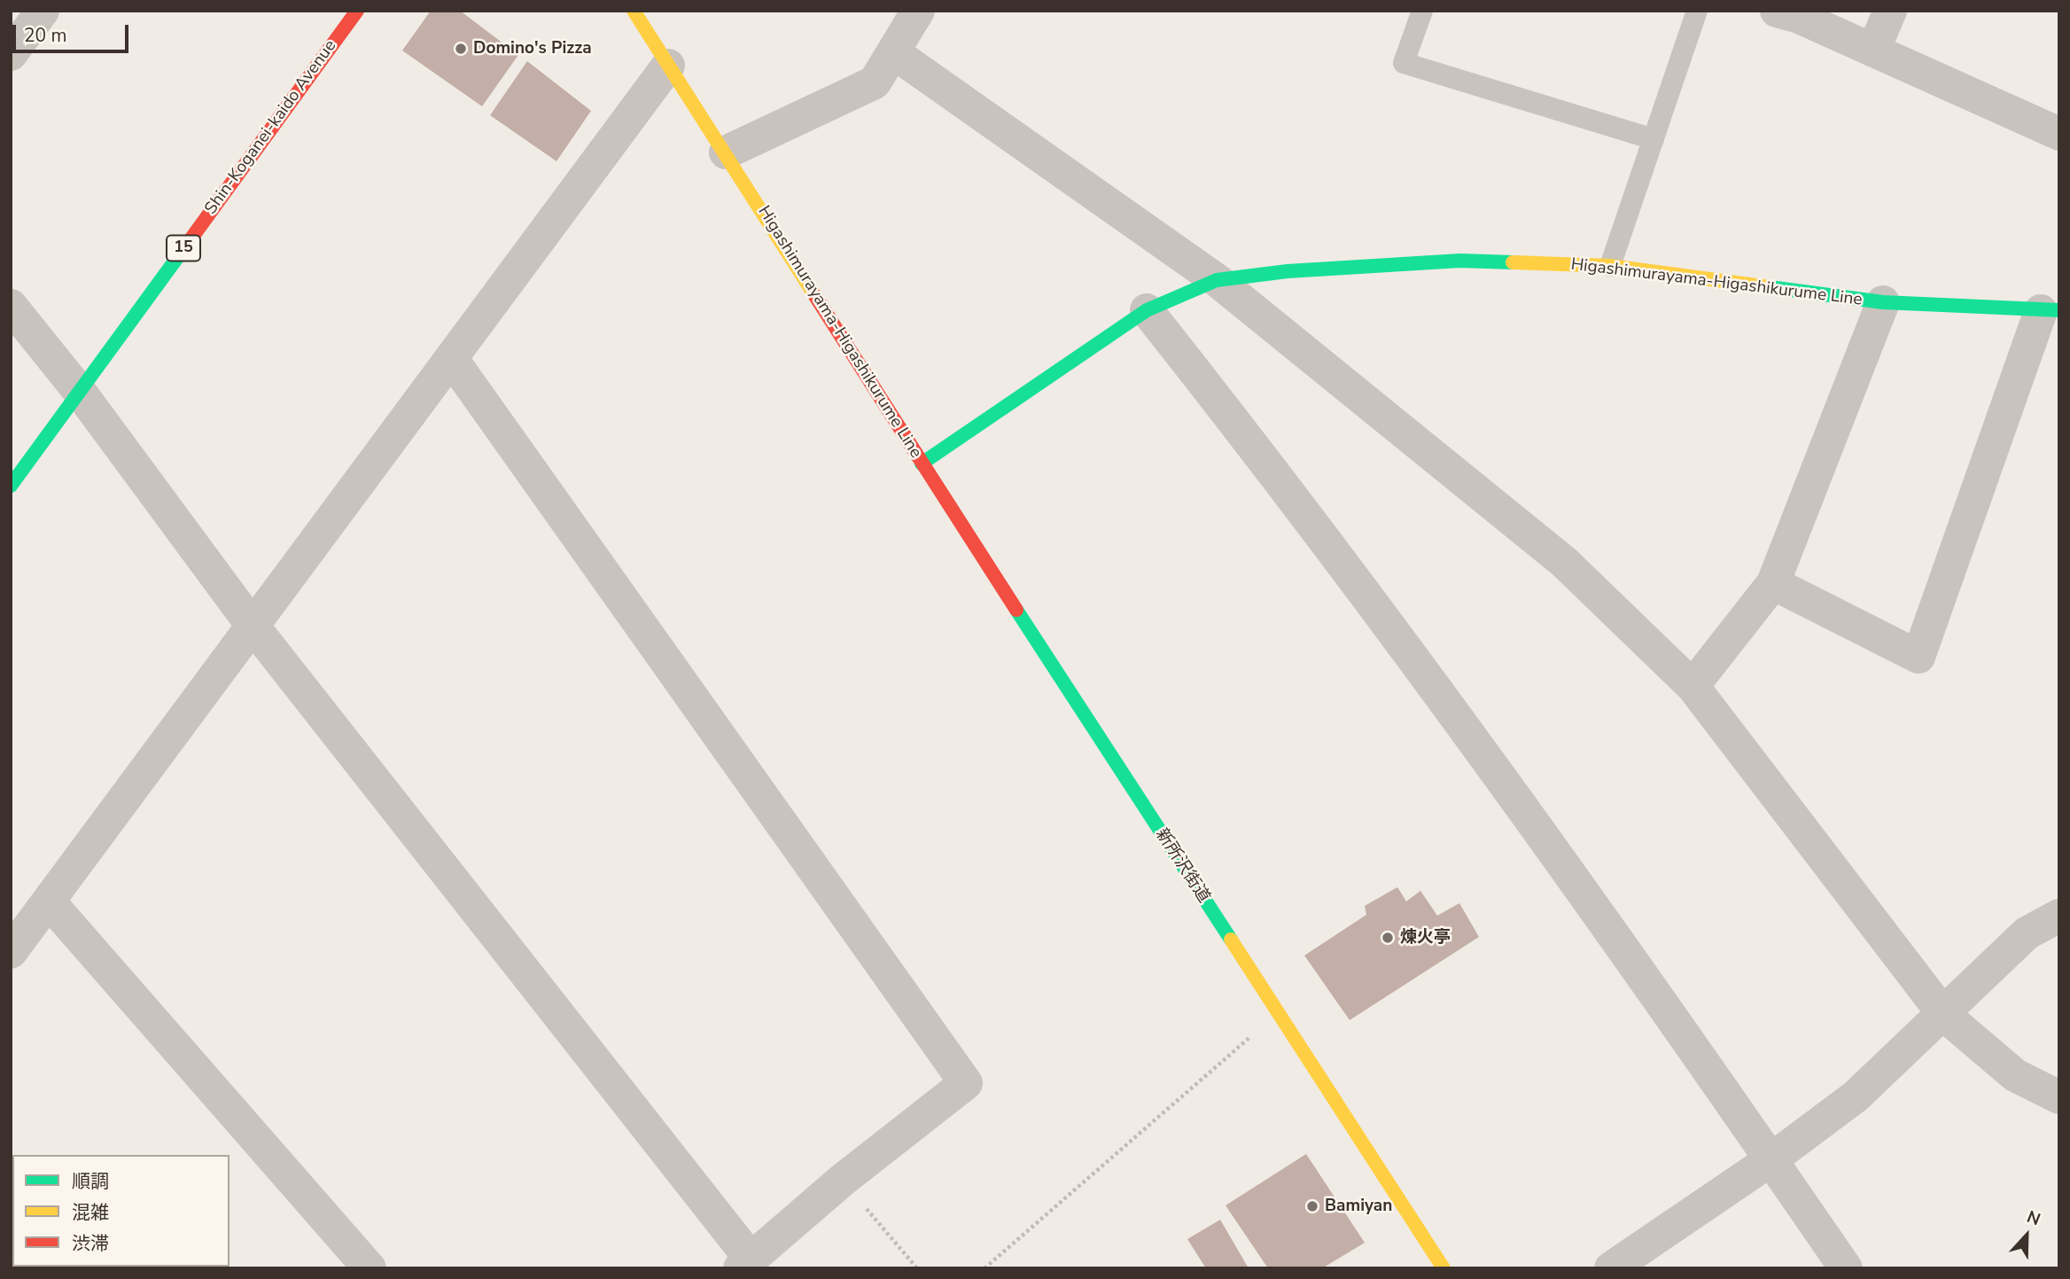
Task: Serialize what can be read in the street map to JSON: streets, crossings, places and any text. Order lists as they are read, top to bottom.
{
  "streets": {
    "main road": [
      "Shin-Koganei-kaido Avenue",
      "15",
      "Higashimurayama-Higashikurume Line",
      "新所沢街道"
    ]
  },
  "crossings": [
    ["Higashimurayama-Higashikurume Line", "新所沢街道"]
  ],
  "places": ["Domino's Pizza", "煉火亭", "Bamiyan"],
  "legend": ["順調", "混雑", "渋滞"],
  "scale_bar": "20 m",
  "north": "top"
}
